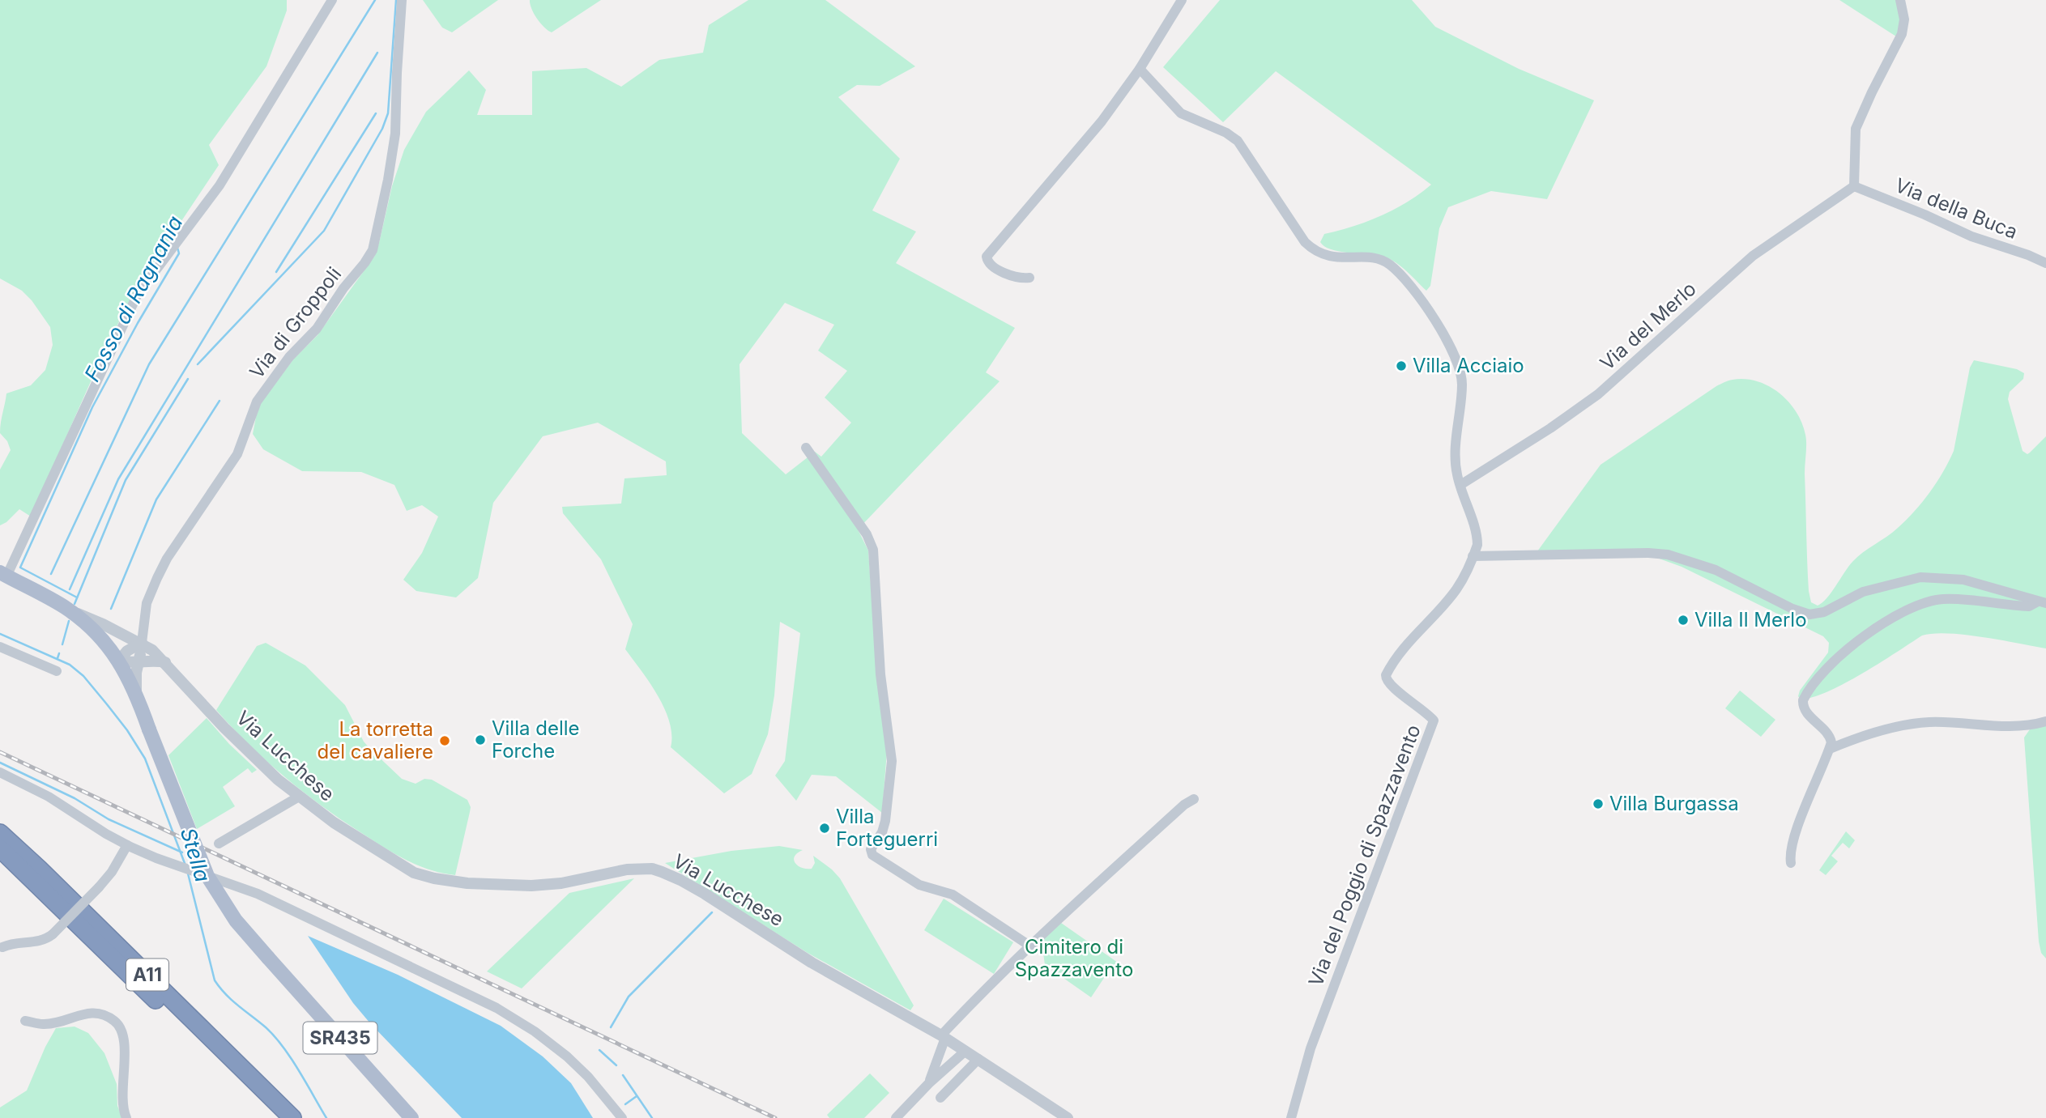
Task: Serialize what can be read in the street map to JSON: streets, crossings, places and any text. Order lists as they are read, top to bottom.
{
  "streets": {
    "highway": ["A11"],
    "main road": ["SR435"],
    "street": [
      "Via della Buca",
      "Via di Groppoli",
      "Via del Merlo",
      "Via Lucchese",
      "Via del Poggio di Spazzavento"
    ]
  },
  "crossings": [
    ["Via della Buca", "Via del Merlo"],
    ["Via di Groppoli", "Via Lucchese"],
    ["Via del Merlo", "Via del Poggio di Spazzavento"],
    ["Via Lucchese", "SR435"]
  ],
  "water": ["Fosso di Ragnania", "Stella"],
  "parks": ["Cimitero di Spazzavento"],
  "places": [
    "Villa Acciaio",
    "Villa Il Merlo",
    "Villa delle Forche",
    "La torretta del cavaliere",
    "Villa Burgassa",
    "Villa Forteguerri"
  ]
}
